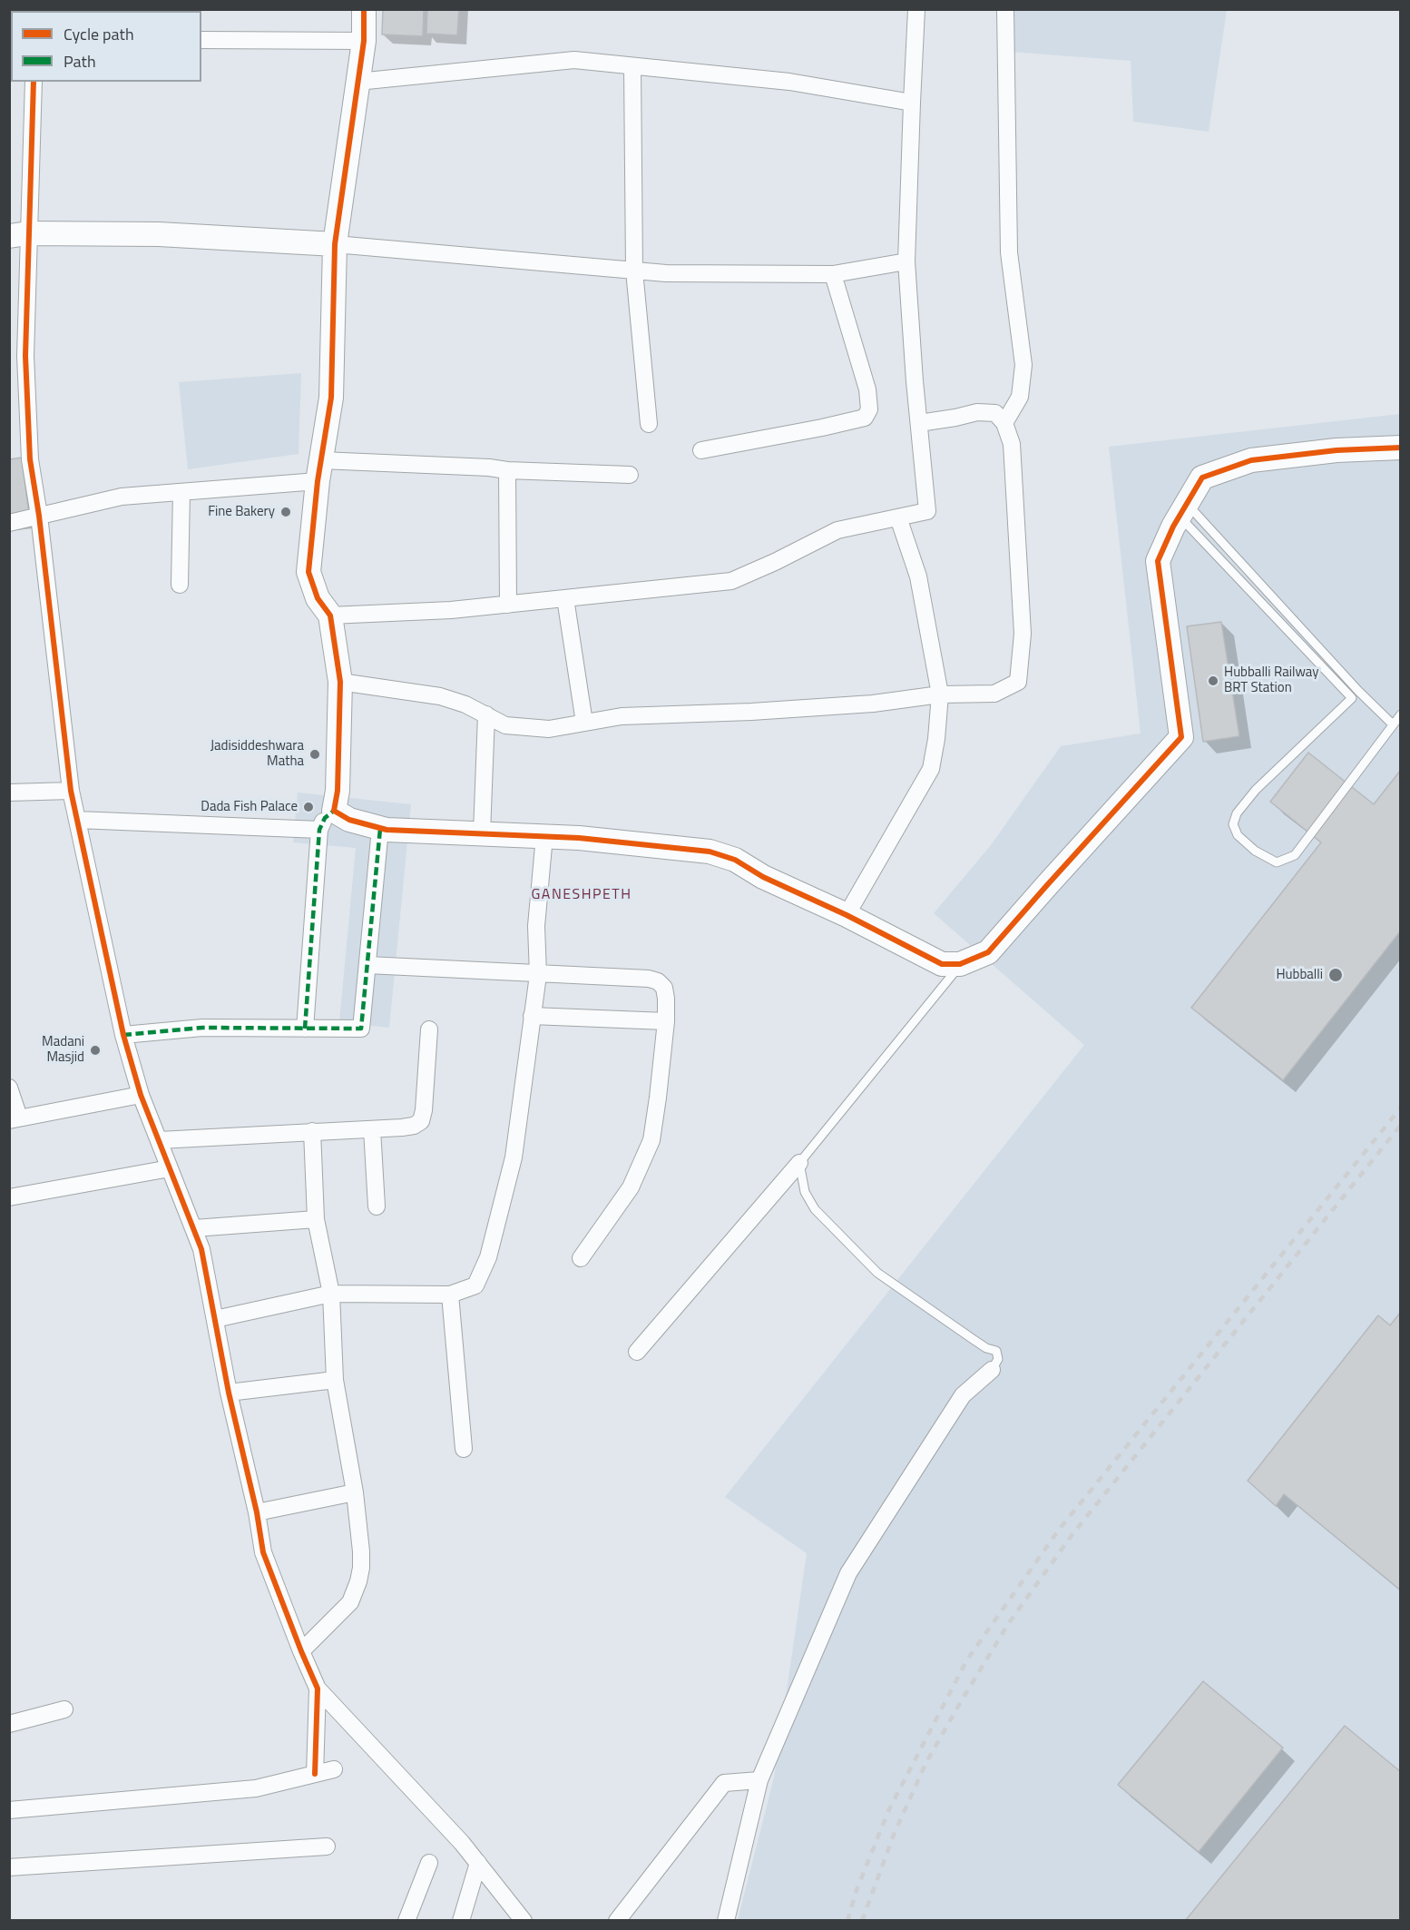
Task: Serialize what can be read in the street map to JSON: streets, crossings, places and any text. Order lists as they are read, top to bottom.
{
  "districts": ["GANESHPETH"],
  "places": [
    "Fine Bakery",
    "Hubballi Railway BRT Station",
    "Jadisiddeshwara Matha",
    "Dada Fish Palace",
    "Hubballi",
    "Madani Masjid"
  ],
  "legend": ["Cycle path", "Path"]
}
